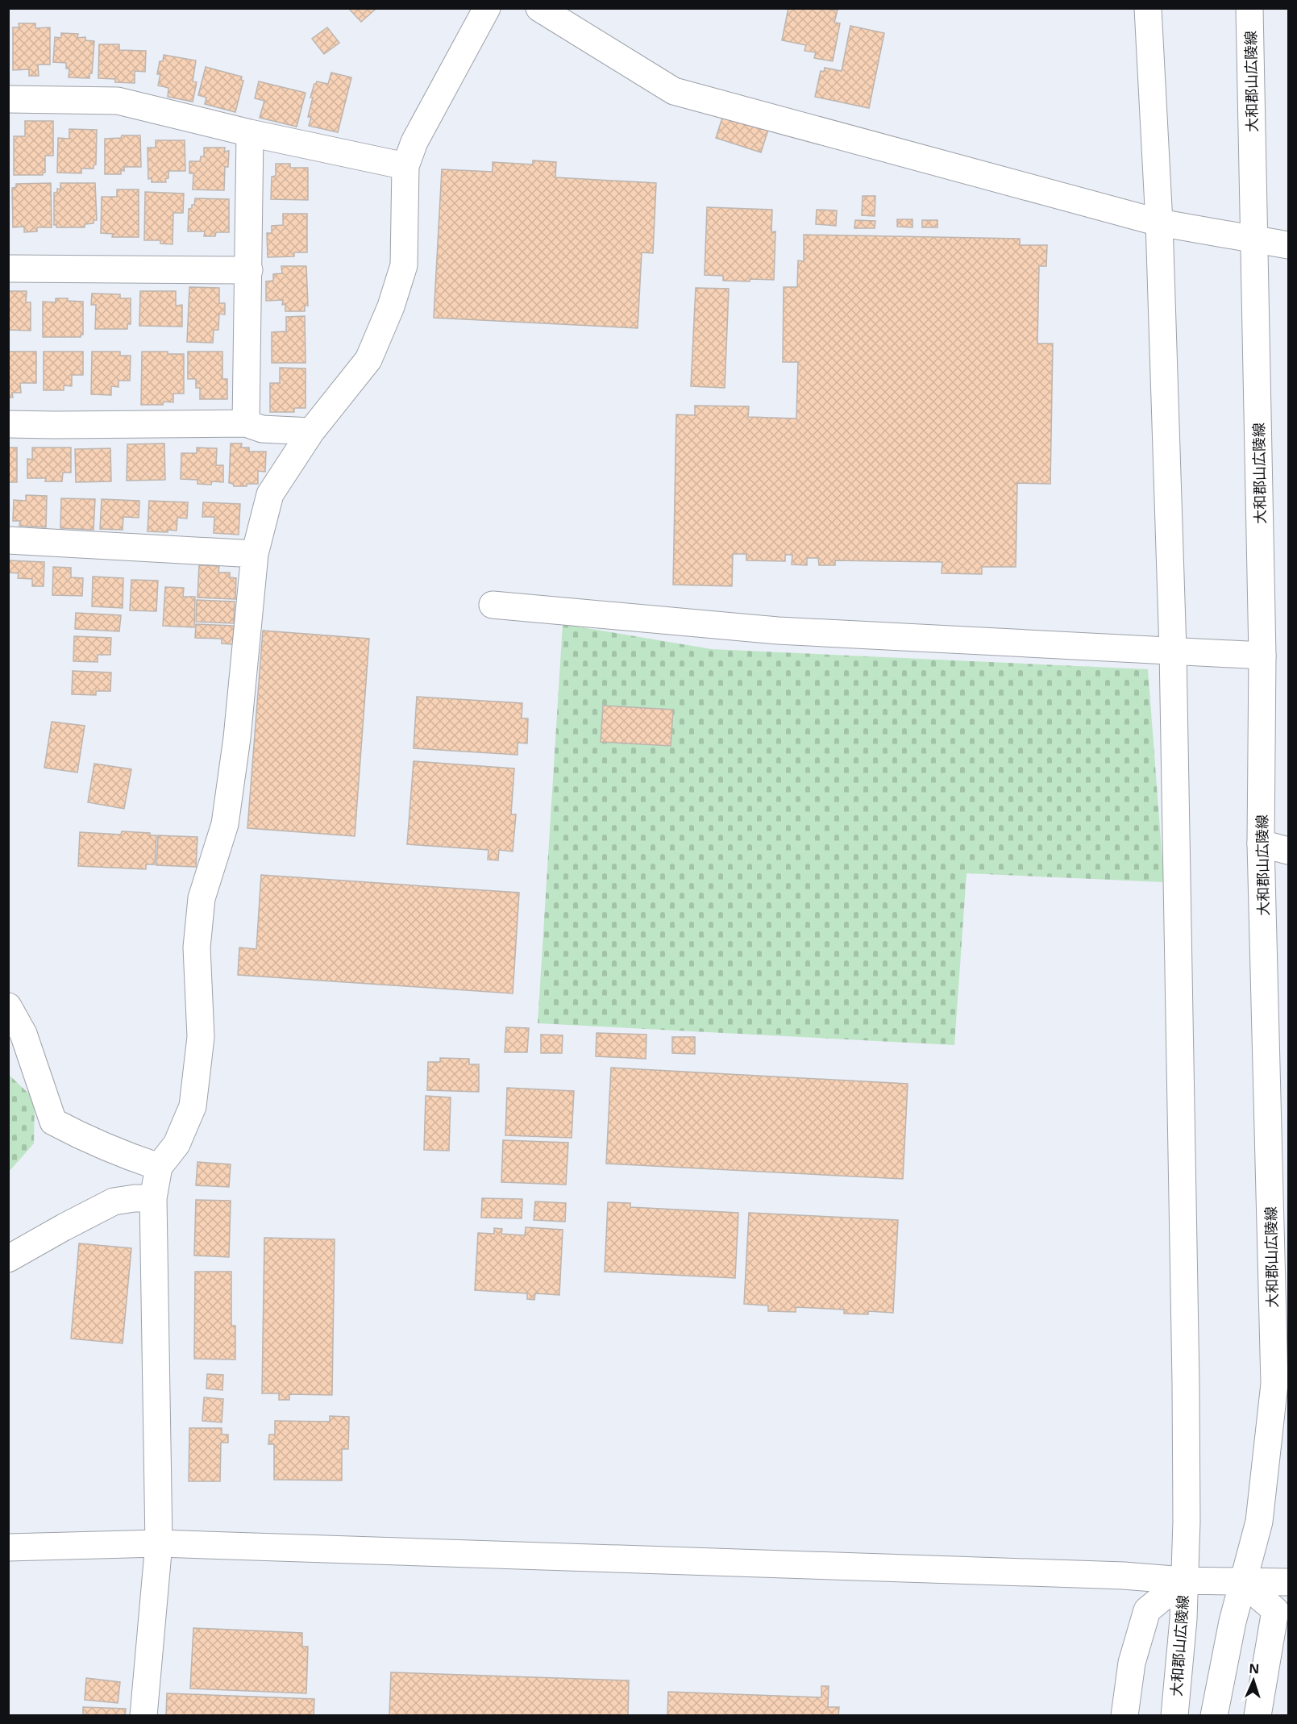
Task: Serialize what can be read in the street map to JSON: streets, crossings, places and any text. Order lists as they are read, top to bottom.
{
  "streets": {
    "street": ["大和郡山広陵線"]
  },
  "north": "top"
}
